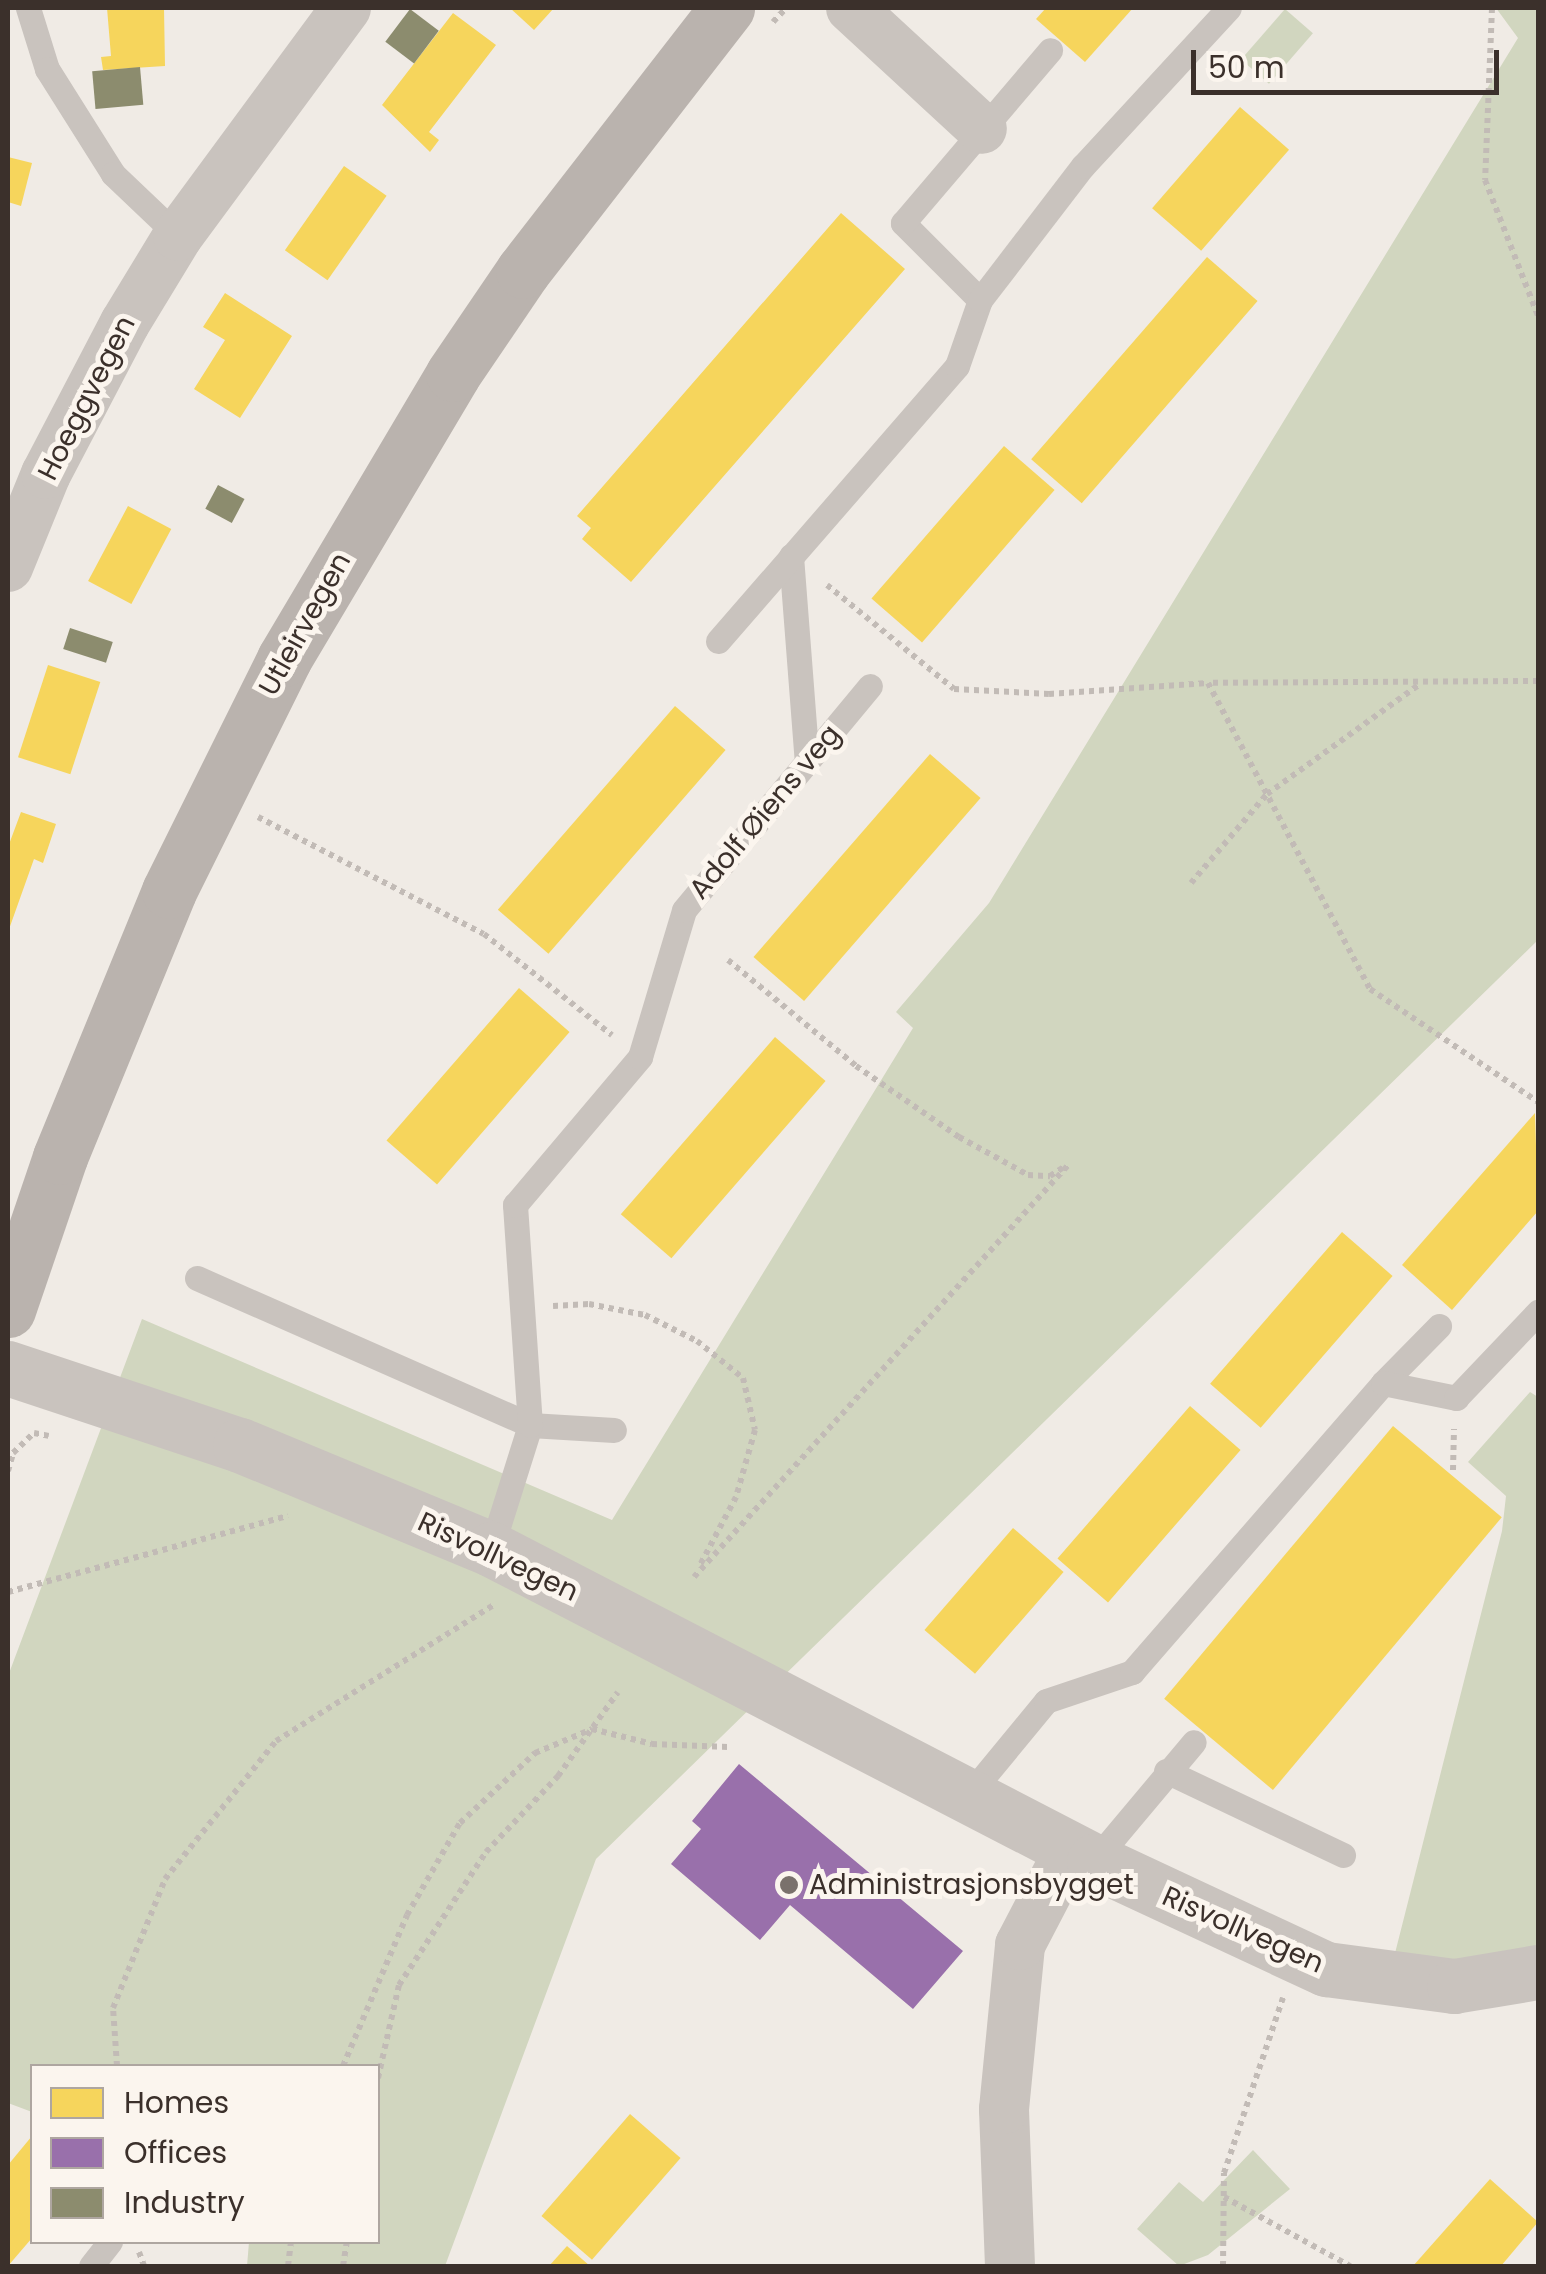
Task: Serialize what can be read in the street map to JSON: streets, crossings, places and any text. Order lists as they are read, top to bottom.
{
  "streets": {
    "main road": ["Utleirvegen"],
    "street": ["Hoeggvegen", "Risvollvegen"],
    "lane": ["Adolf Øiens veg"]
  },
  "crossings": [
    ["Adolf Øiens veg", "Risvollvegen"]
  ],
  "places": ["Administrasjonsbygget"],
  "legend": ["Homes", "Offices", "Industry"],
  "scale_bar": "50 m"
}
